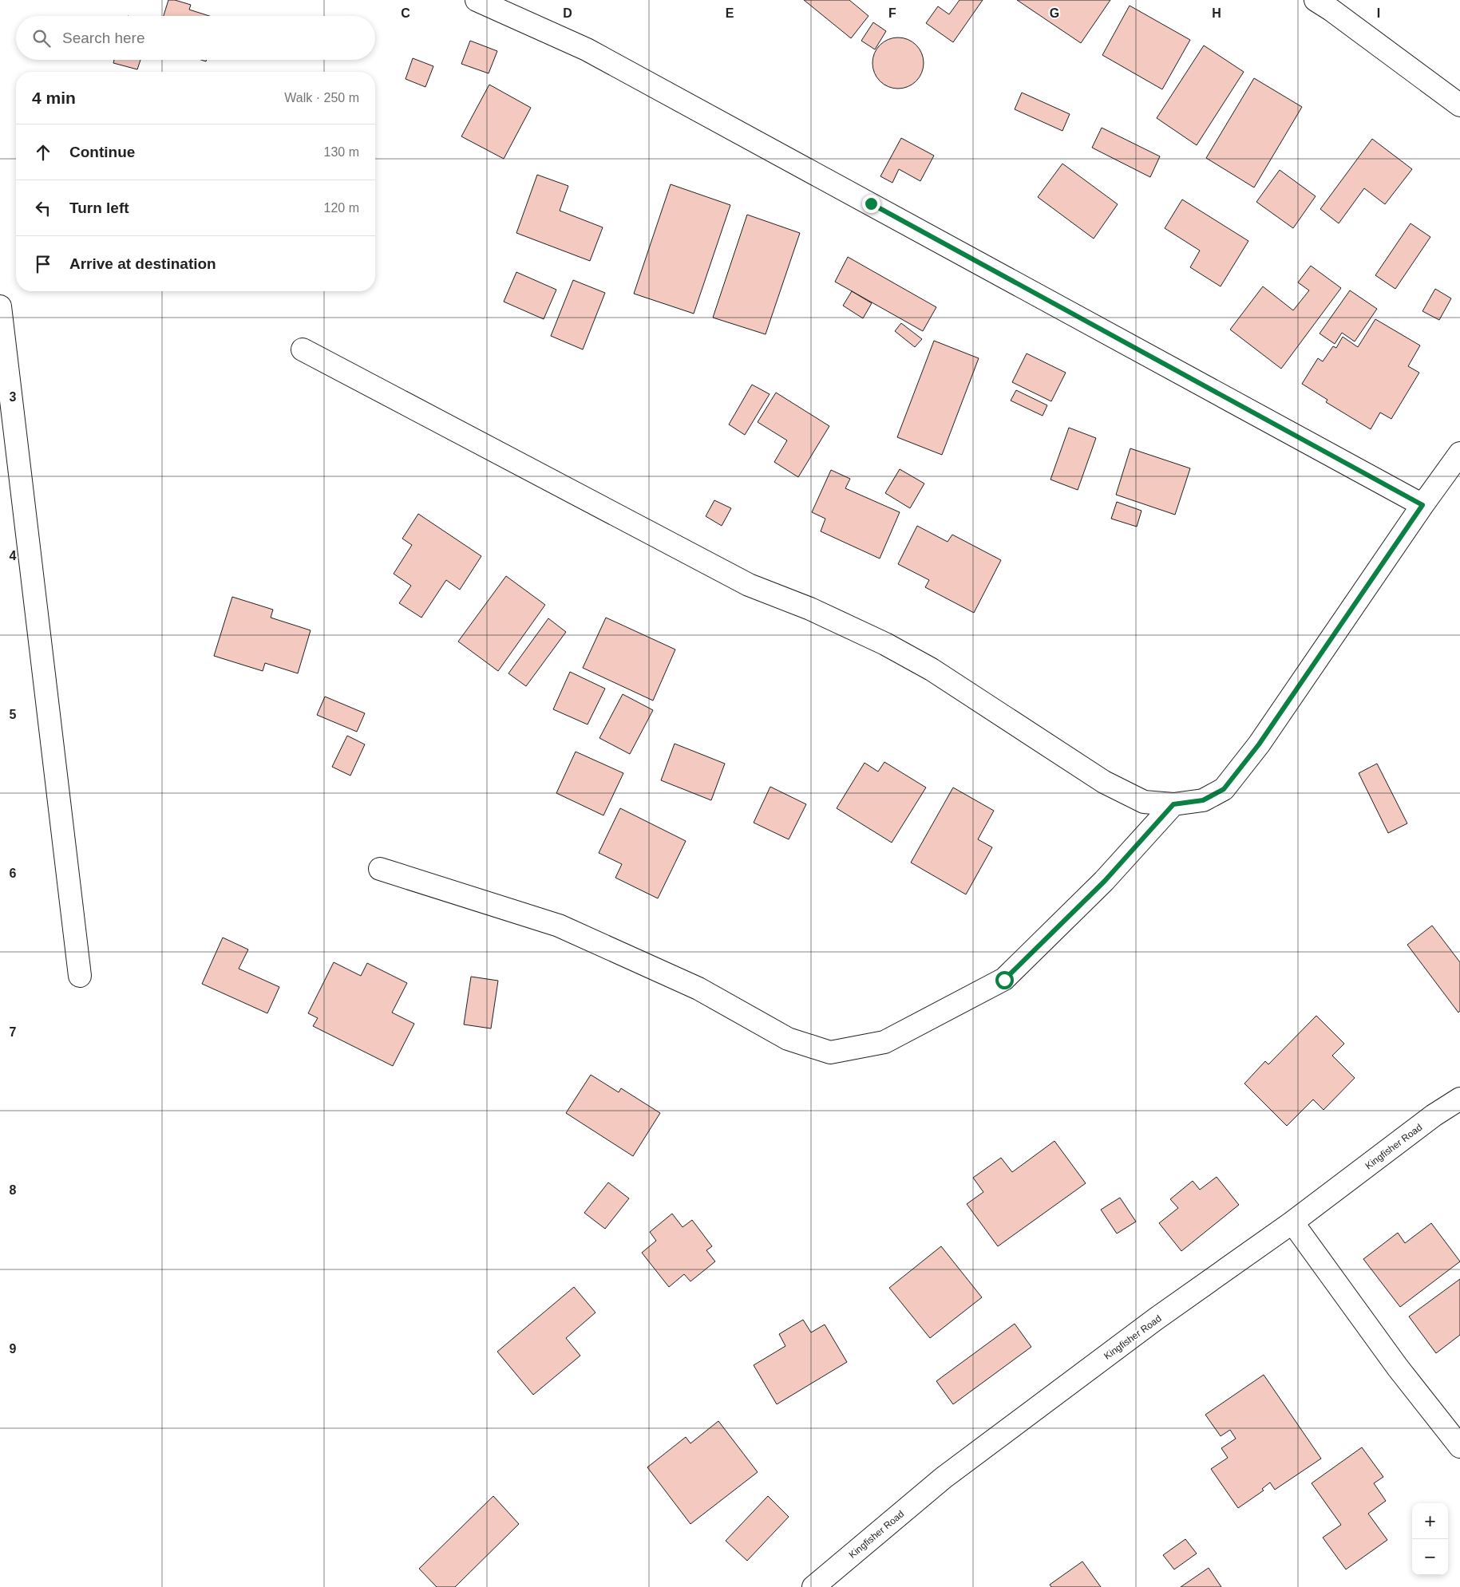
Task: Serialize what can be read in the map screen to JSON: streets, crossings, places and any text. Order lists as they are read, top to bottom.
{
  "streets": {
    "street": ["Kingfisher Road"]
  },
  "page": {
    "search": "Search here",
    "heading": ["4 min", "Walk · 250 m"],
    "list": [
      ["Continue", "130 m"],
      ["Turn left", "120 m"],
      "Arrive at destination"
    ],
    "map_buttons": ["+", "−"]
  },
  "grid": {
    "columns": [
      "C",
      "D",
      "E",
      "F",
      "G",
      "H",
      "I"
    ],
    "rows": [
      "3",
      "4",
      "5",
      "6",
      "7",
      "8",
      "9"
    ]
  }
}
